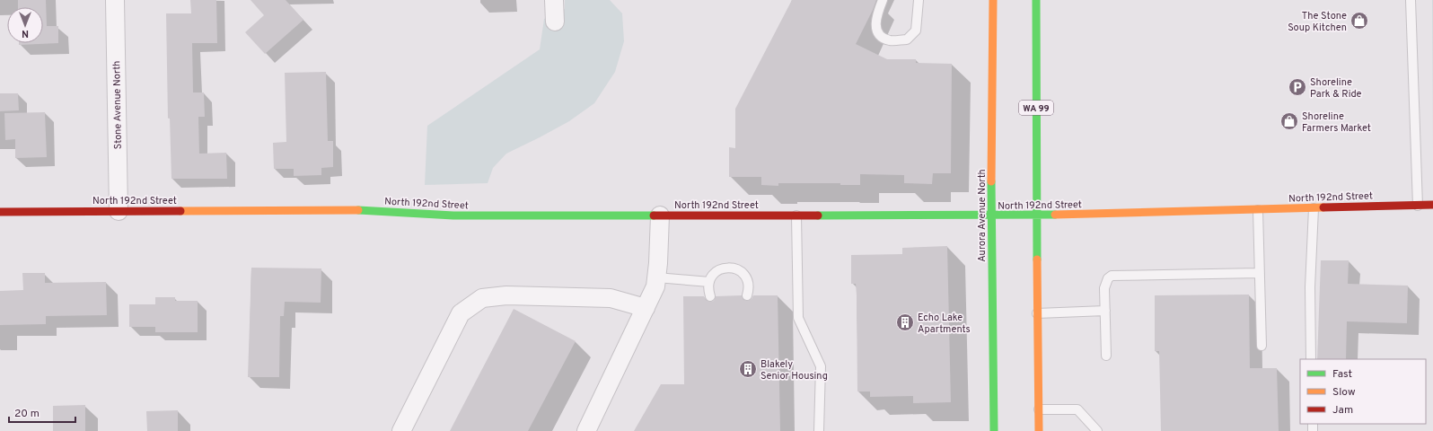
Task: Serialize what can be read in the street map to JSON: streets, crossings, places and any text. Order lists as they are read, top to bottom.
{
  "streets": {
    "main road": ["WA 99", "North 192nd Street", "Aurora Avenue North"],
    "street": ["Stone Avenue North"]
  },
  "crossings": [
    ["Stone Avenue North", "North 192nd Street"],
    ["WA 99", "North 192nd Street"],
    ["North 192nd Street", "Aurora Avenue North"]
  ],
  "places": {
    "shop": ["The Stone Soup Kitchen", "Shoreline Farmers Market"],
    "parking": ["Shoreline Park & Ride"],
    "building": ["Echo Lake Apartments", "Blakely Senior Housing"]
  },
  "legend": ["Fast", "Slow", "Jam"],
  "scale_bar": "20 m",
  "north": "bottom"
}
